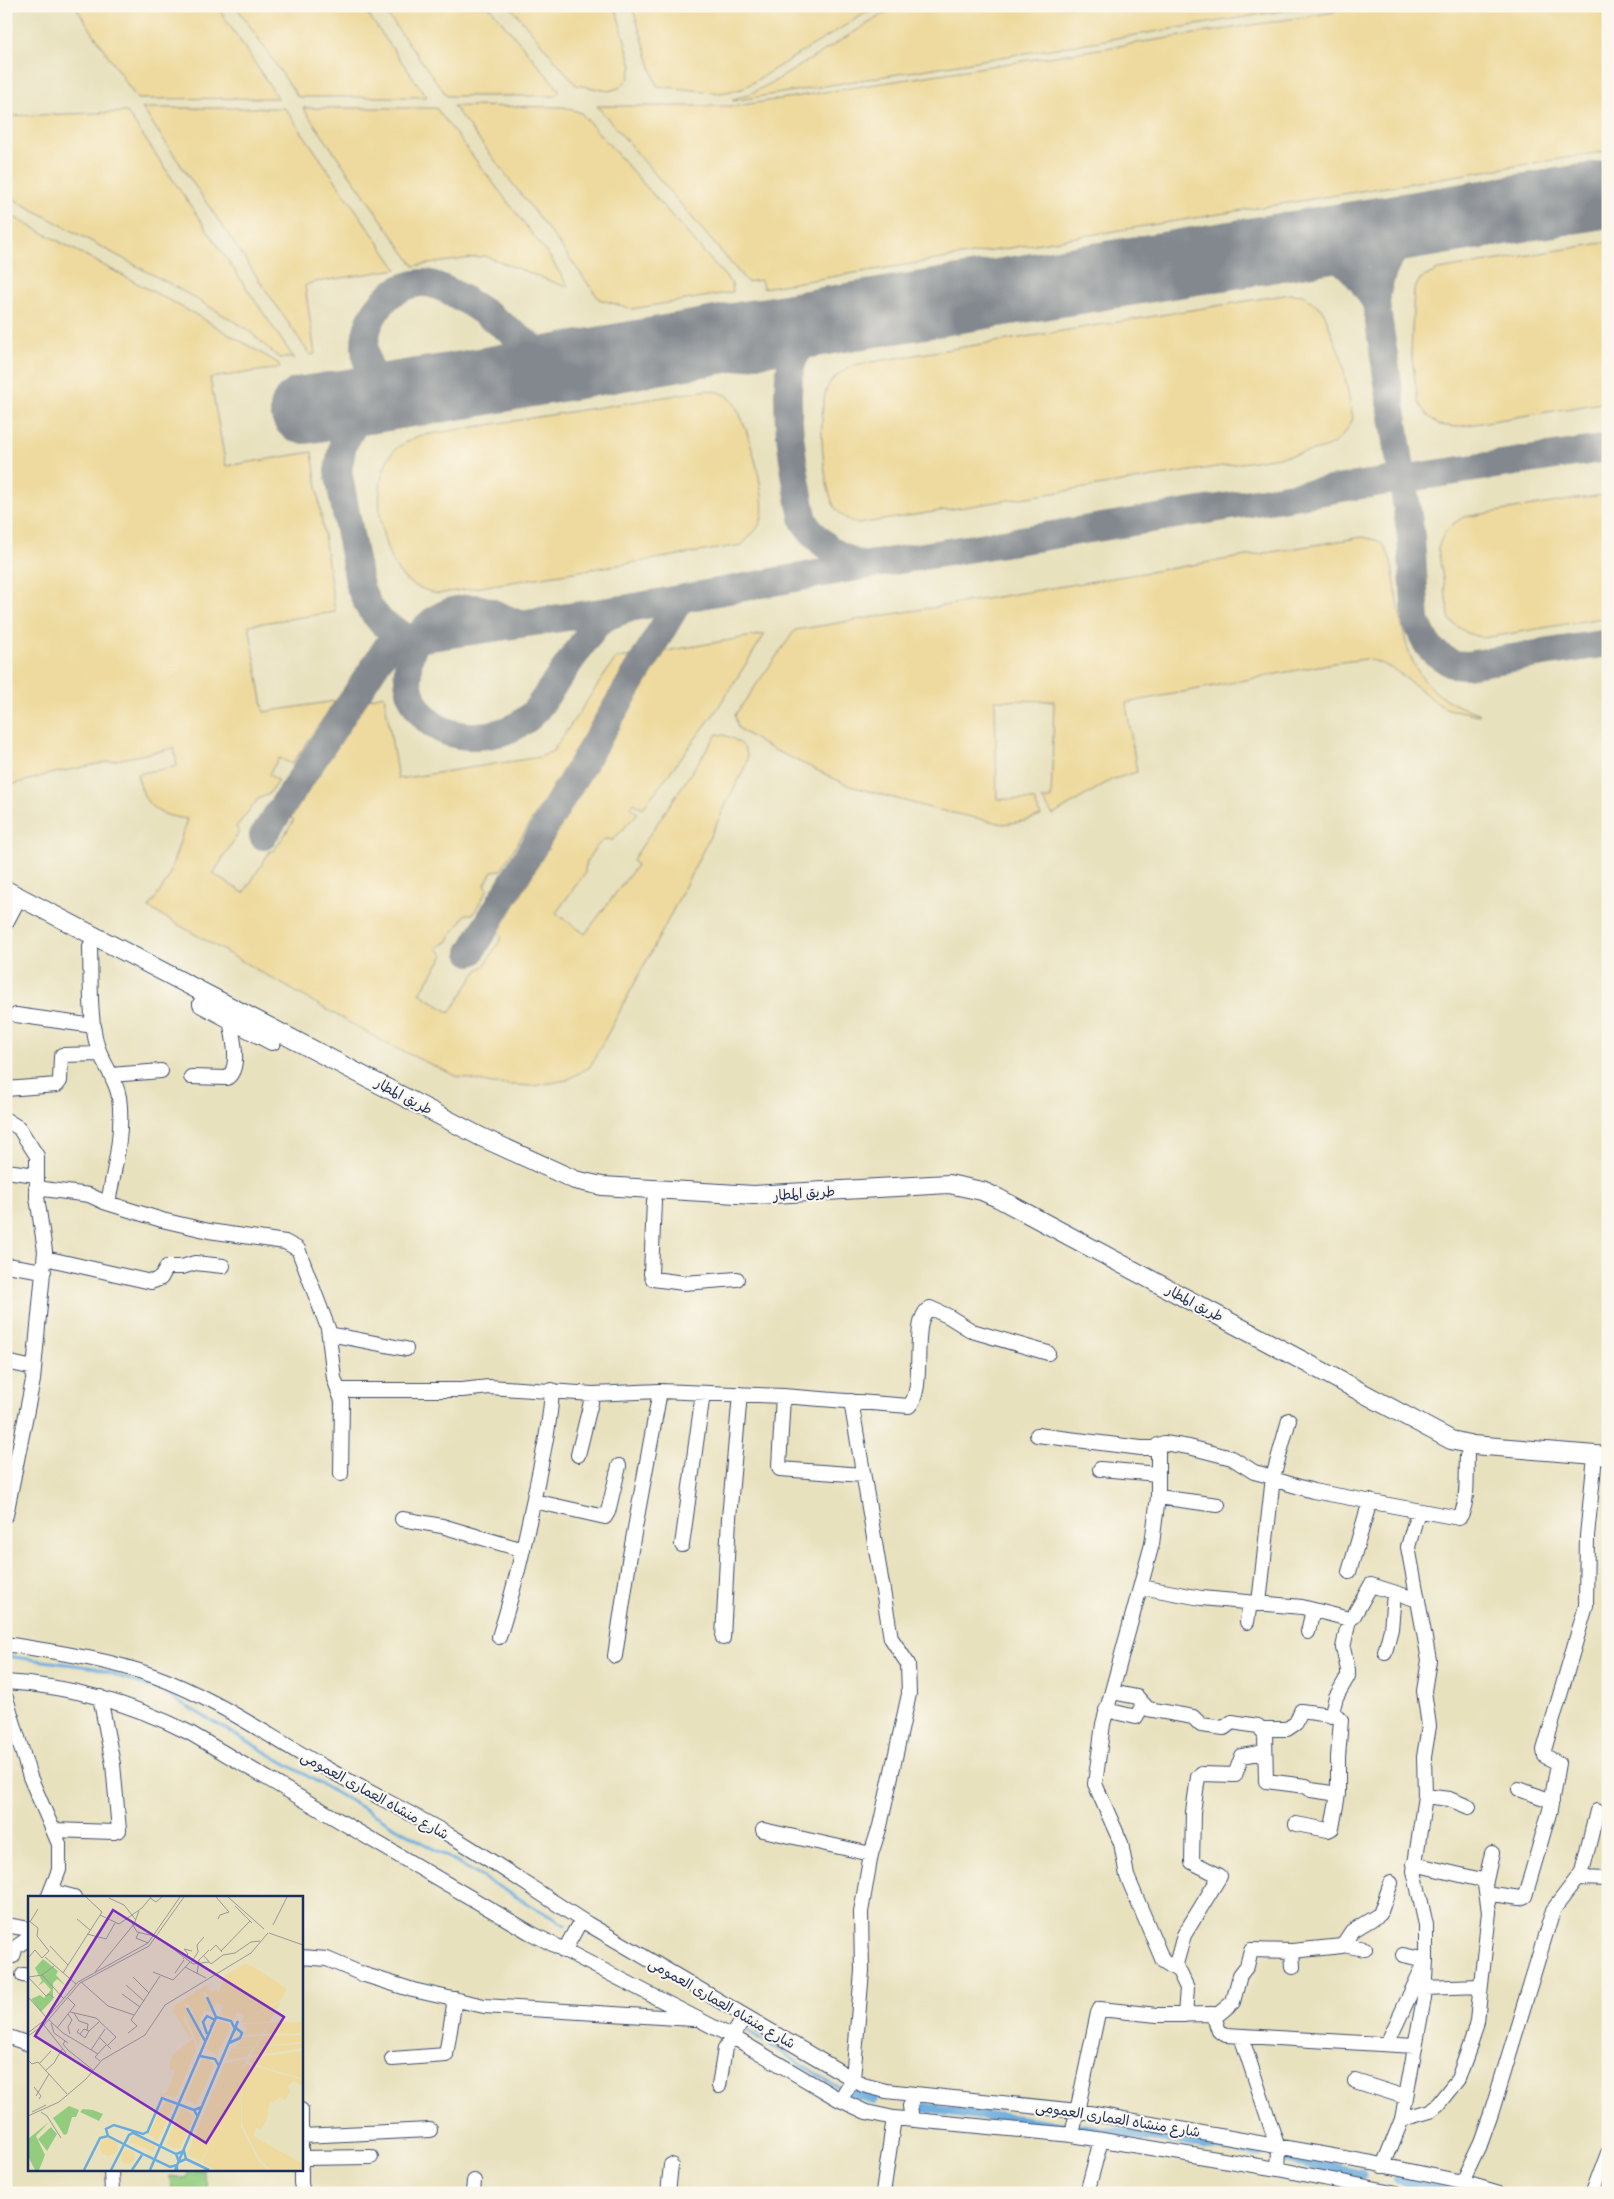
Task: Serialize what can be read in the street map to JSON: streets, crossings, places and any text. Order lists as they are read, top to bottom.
{
  "streets": {
    "main road": ["طريق المطار"],
    "street": ["شارع منشاه العمارى العمومى"]
  }
}
